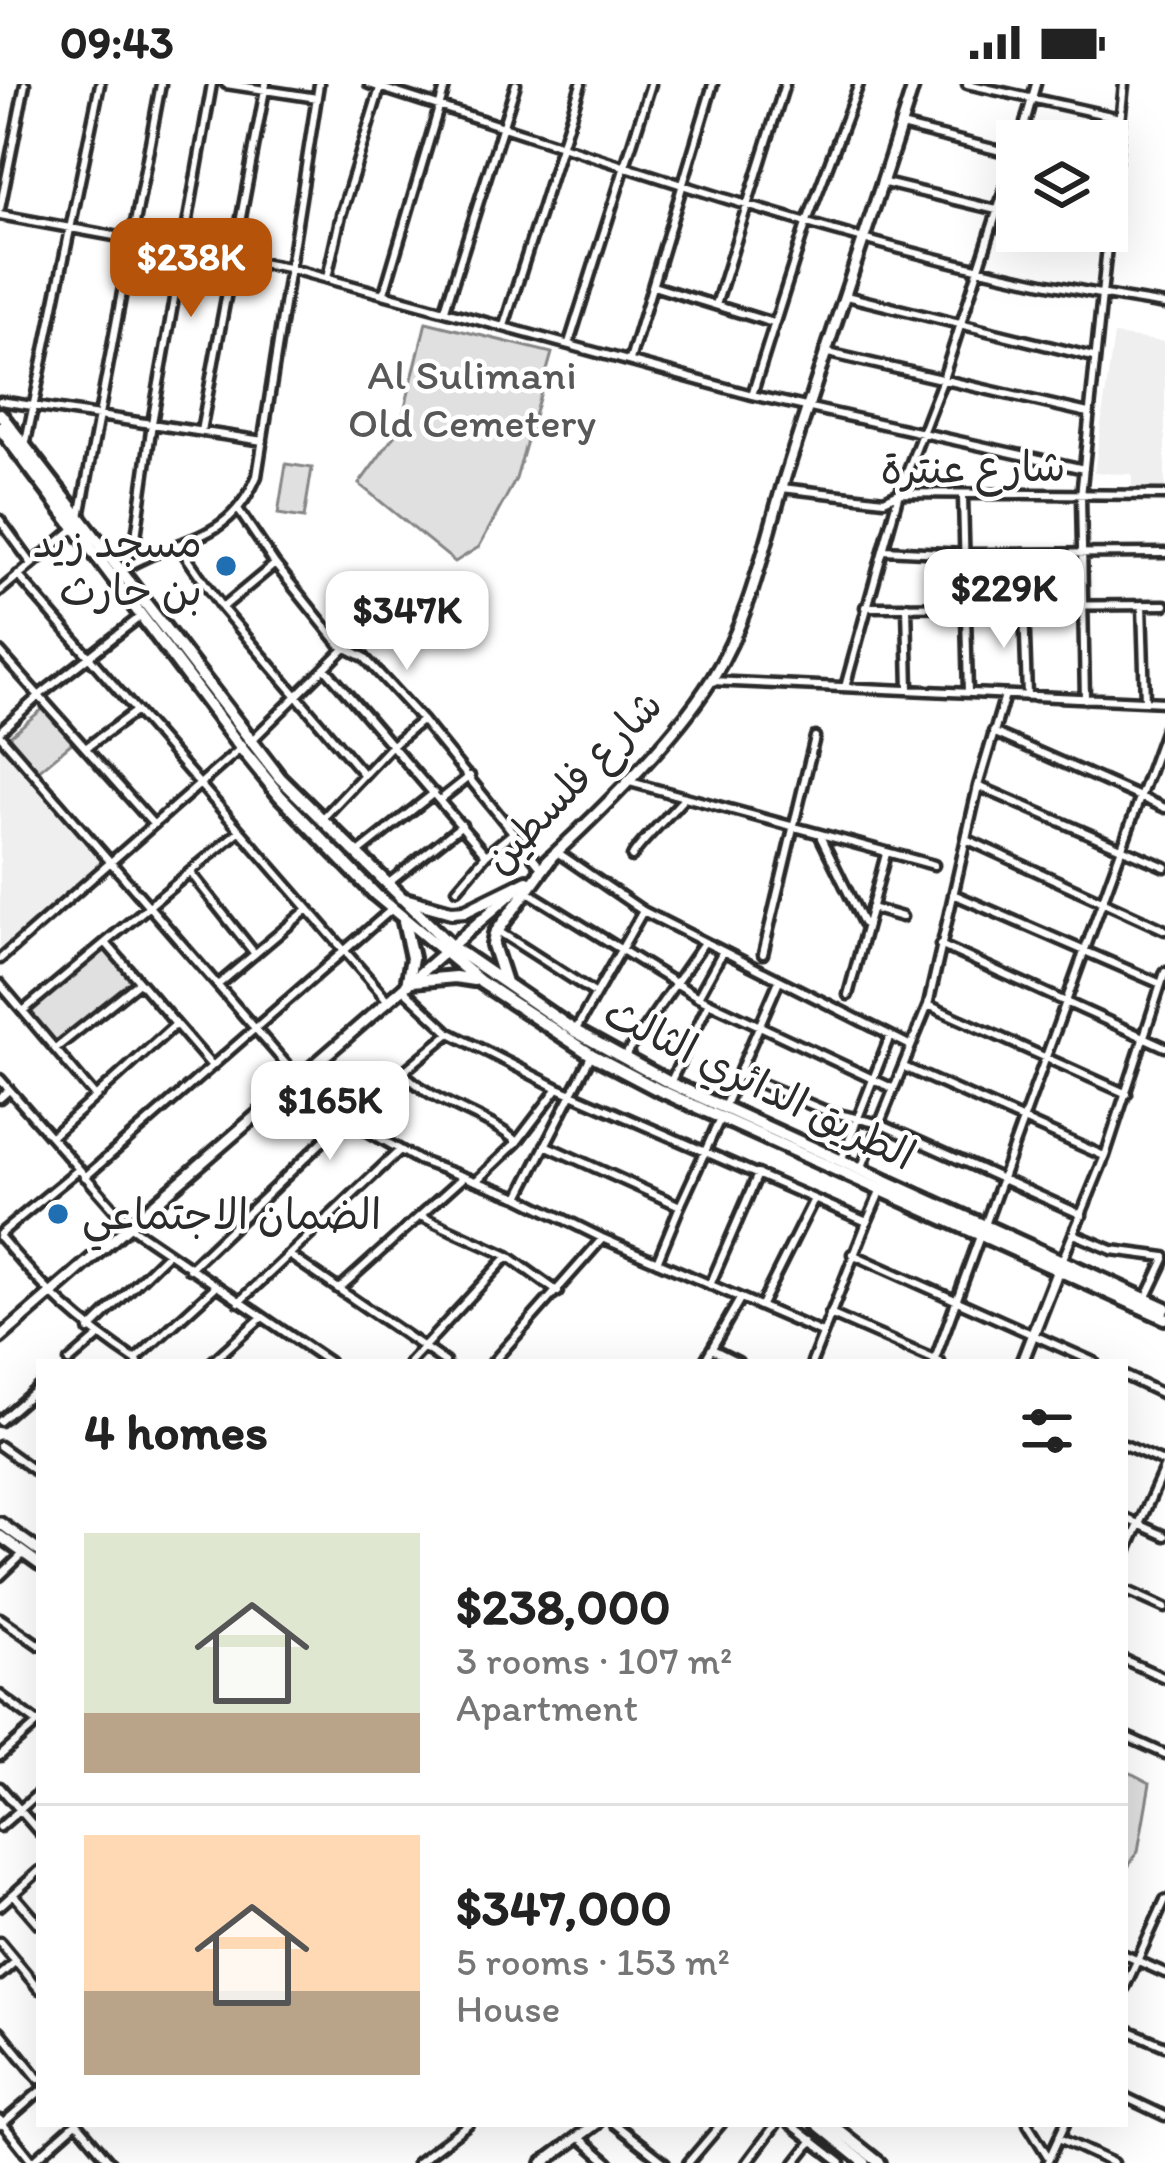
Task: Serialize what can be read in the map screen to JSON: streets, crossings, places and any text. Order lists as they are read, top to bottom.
{
  "streets": {
    "highway": ["الطريق الدائري الثالث"],
    "street": ["شارع عنترة", "شارع فلسطين"]
  },
  "crossings": [
    ["شارع عنترة", "شارع فلسطين"],
    ["شارع فلسطين", "الطريق الدائري الثالث"]
  ],
  "parks": ["Al Sulimani Old Cemetery"],
  "places": ["مسجد زيد بن حارث", "الضمان الاجتماعي"],
  "page": {
    "status": "09:43",
    "price": [
      "$238K",
      "$229K",
      "$347K",
      "$165K"
    ],
    "heading": "4 homes",
    "list": [
      {
        "name": "$238,000",
        "note": "3 rooms · 107 m² · Apartment"
      },
      {
        "name": "$347,000",
        "note": "5 rooms · 153 m² · House"
      }
    ]
  }
}
